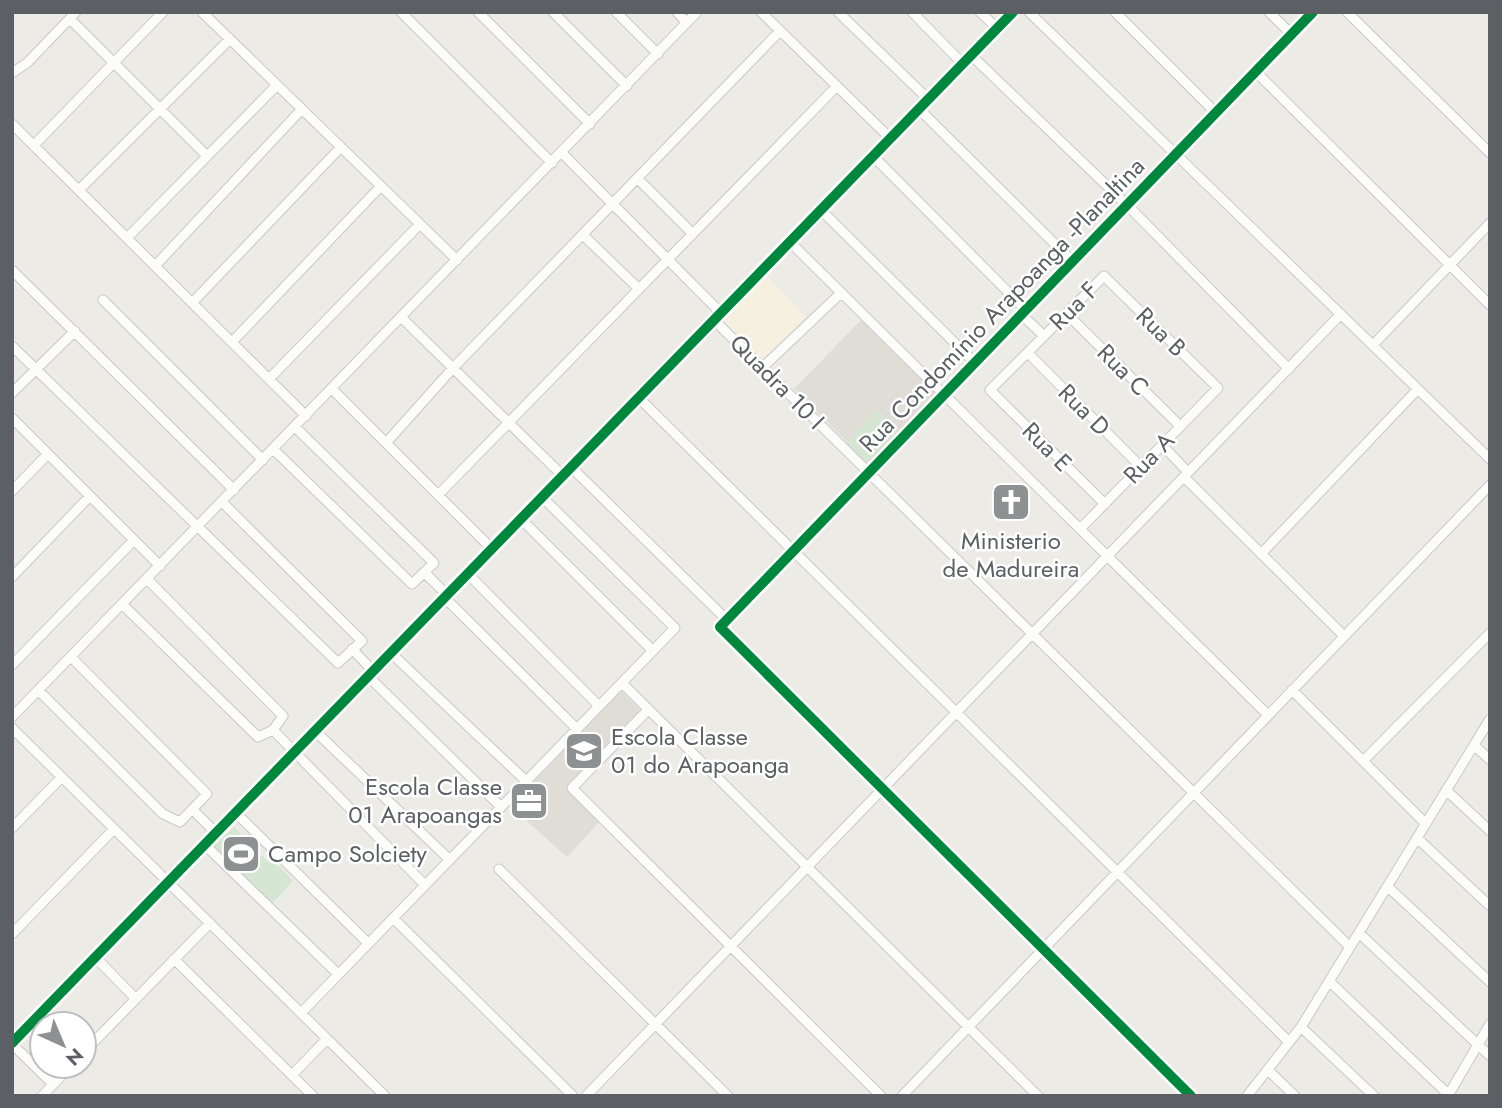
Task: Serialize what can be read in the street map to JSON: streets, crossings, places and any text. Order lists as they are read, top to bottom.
{
  "streets": {
    "street": [
      "Rua Condomínio Arapoanga -Planaltina",
      "Rua F",
      "Rua B",
      "Rua C",
      "Quadra 10 I",
      "Rua D",
      "Rua E",
      "Rua A"
    ]
  },
  "crossings": [
    ["Rua Condomínio Arapoanga -Planaltina", "Rua F"],
    ["Rua Condomínio Arapoanga -Planaltina", "Quadra 10 I"],
    ["Rua F", "Rua B"],
    ["Rua F", "Rua C"],
    ["Rua F", "Rua D"],
    ["Rua F", "Rua E"],
    ["Rua B", "Rua A"],
    ["Rua C", "Rua A"],
    ["Rua D", "Rua A"],
    ["Rua E", "Rua A"]
  ],
  "places": {
    "church": ["Ministerio de Madureira"],
    "school or university": ["Escola Classe 01 do Arapoanga"],
    "office": ["Escola Classe 01 Arapoangas"],
    "sports": ["Campo Solciety"]
  },
  "north": "bottom right"
}
